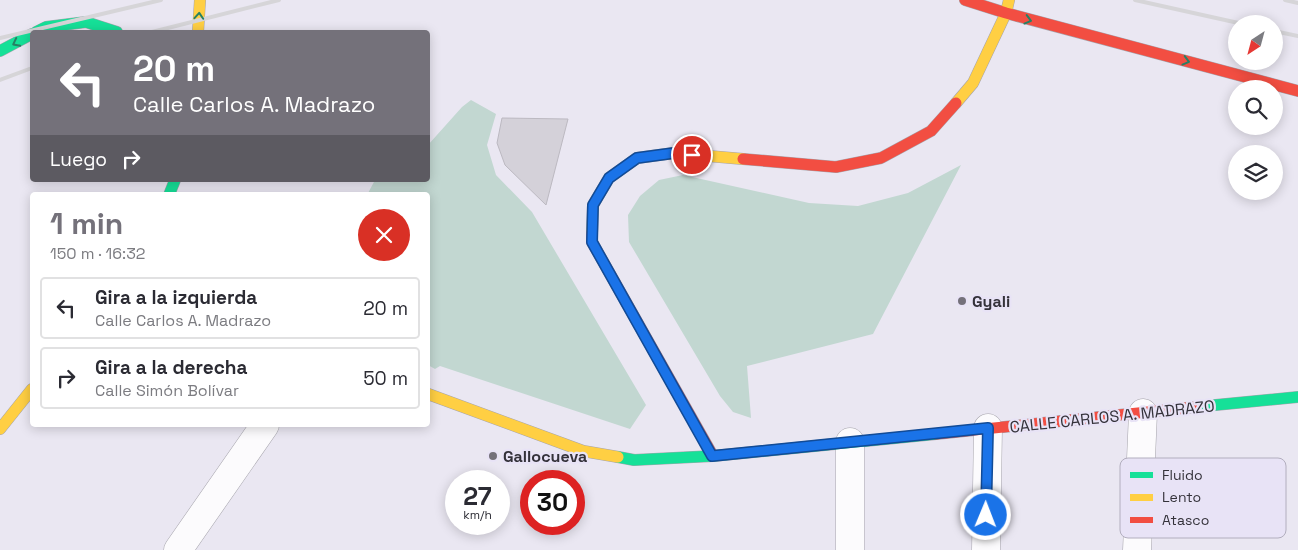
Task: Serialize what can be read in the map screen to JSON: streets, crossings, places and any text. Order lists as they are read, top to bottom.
{
  "streets": {
    "main road": ["CALLE CARLOS A. MADRAZO"]
  },
  "places": ["Gyali", "Gallocueva"],
  "legend": ["Fluido", "Lento", "Atasco"],
  "north": "bottom left",
  "page": {
    "turn": ["20 m", "Calle Carlos A. Madrazo"],
    "then": "Luego",
    "heading": ["1 min", "150 m · 16:32"],
    "list": [
      {
        "name": "Gira a la izquierda",
        "note": "Calle Carlos A. Madrazo",
        "value": "20 m"
      },
      {
        "name": "Gira a la derecha",
        "note": "Calle Simón Bolívar",
        "value": "50 m"
      }
    ],
    "speed": "27 km/h",
    "limit": "30"
  }
}
